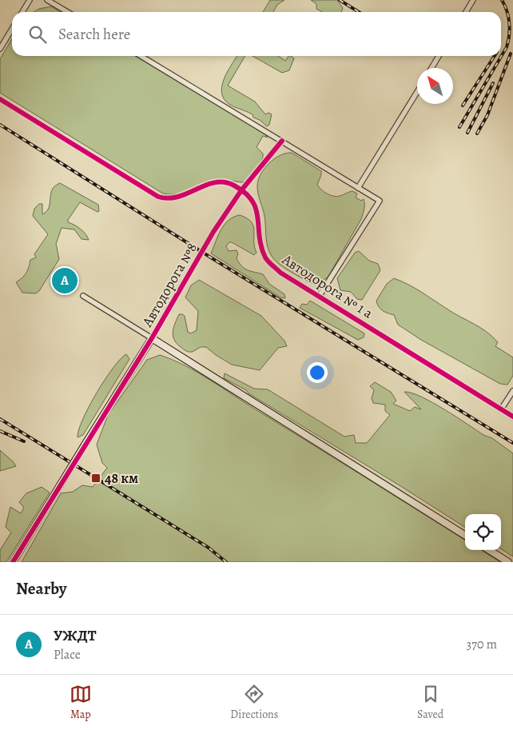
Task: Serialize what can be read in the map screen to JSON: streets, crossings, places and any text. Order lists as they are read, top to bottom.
{
  "streets": {
    "street": ["Автодорога №8", "Автодорога № 1 а"]
  },
  "crossings": [
    ["Автодорога №8", "Автодорога № 1 а"]
  ],
  "places": {
    "transit": ["48 км"]
  },
  "north": "top left",
  "page": {
    "search": "Search here",
    "pins": "A",
    "heading": "Nearby",
    "list": [
      {
        "mark": "A",
        "name": "УЖДТ",
        "note": "Place",
        "value": "370 m"
      }
    ],
    "nav": ["Map", "Directions", "Saved"]
  }
}
